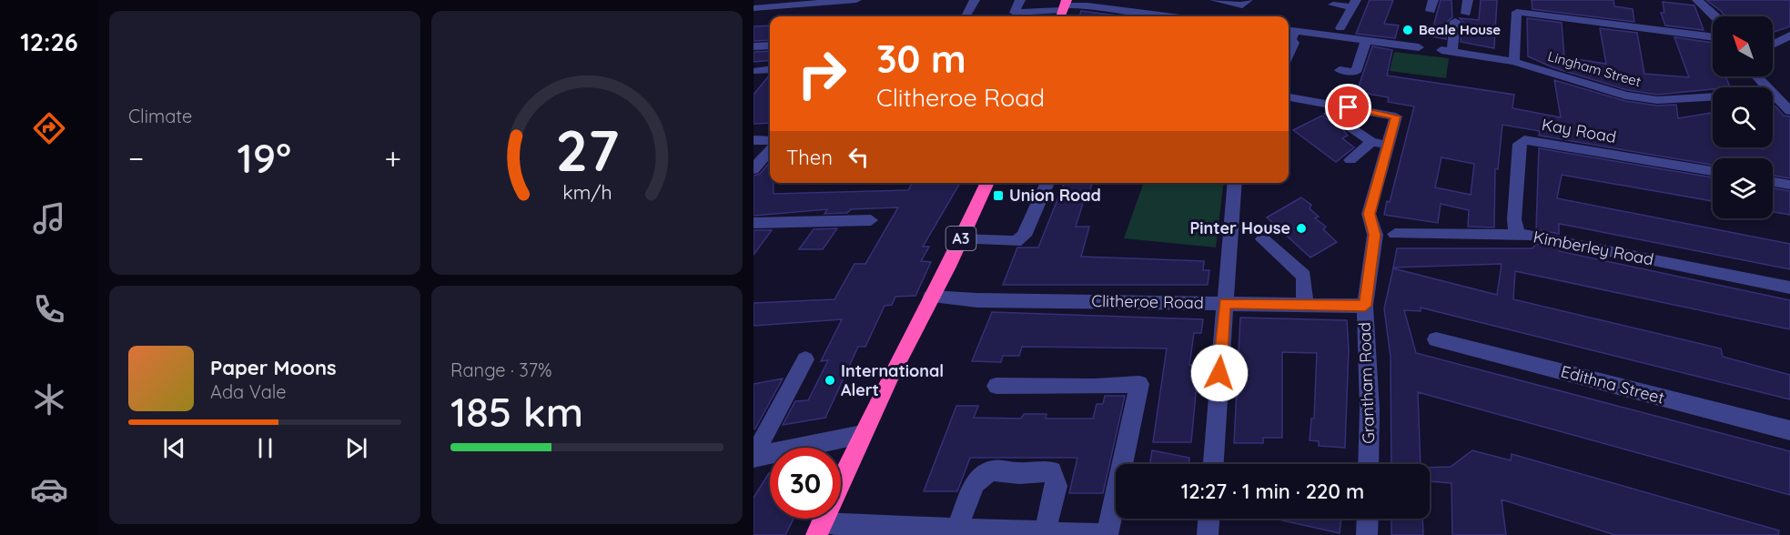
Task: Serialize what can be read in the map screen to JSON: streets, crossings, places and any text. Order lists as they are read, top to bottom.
{
  "streets": {
    "highway": ["A3"],
    "street": [
      "Lingham Street",
      "Kay Road",
      "Kimberley Road",
      "Clitheroe Road",
      "Grantham Road",
      "Edithna Street"
    ]
  },
  "crossings": [
    ["Kay Road", "Kimberley Road"],
    ["A3", "Clitheroe Road"],
    ["Clitheroe Road", "Grantham Road"]
  ],
  "places": {
    "other": ["Beale House", "Pinter House", "International Alert"],
    "transit": ["Union Road"]
  },
  "north": "top left",
  "page": {
    "tabs": "12:26",
    "tile": [
      "Climate",
      ["Range · 37%", "185 km"]
    ],
    "turn": ["30 m", "Clitheroe Road"],
    "then": "Then",
    "heat": ["−", "19°", "+"],
    "song": ["Paper Moons", "Ada Vale"],
    "limit": "30",
    "trip": "12:27 · 1 min · 220 m",
    "gauge": ["27", "km/h"]
  }
}
